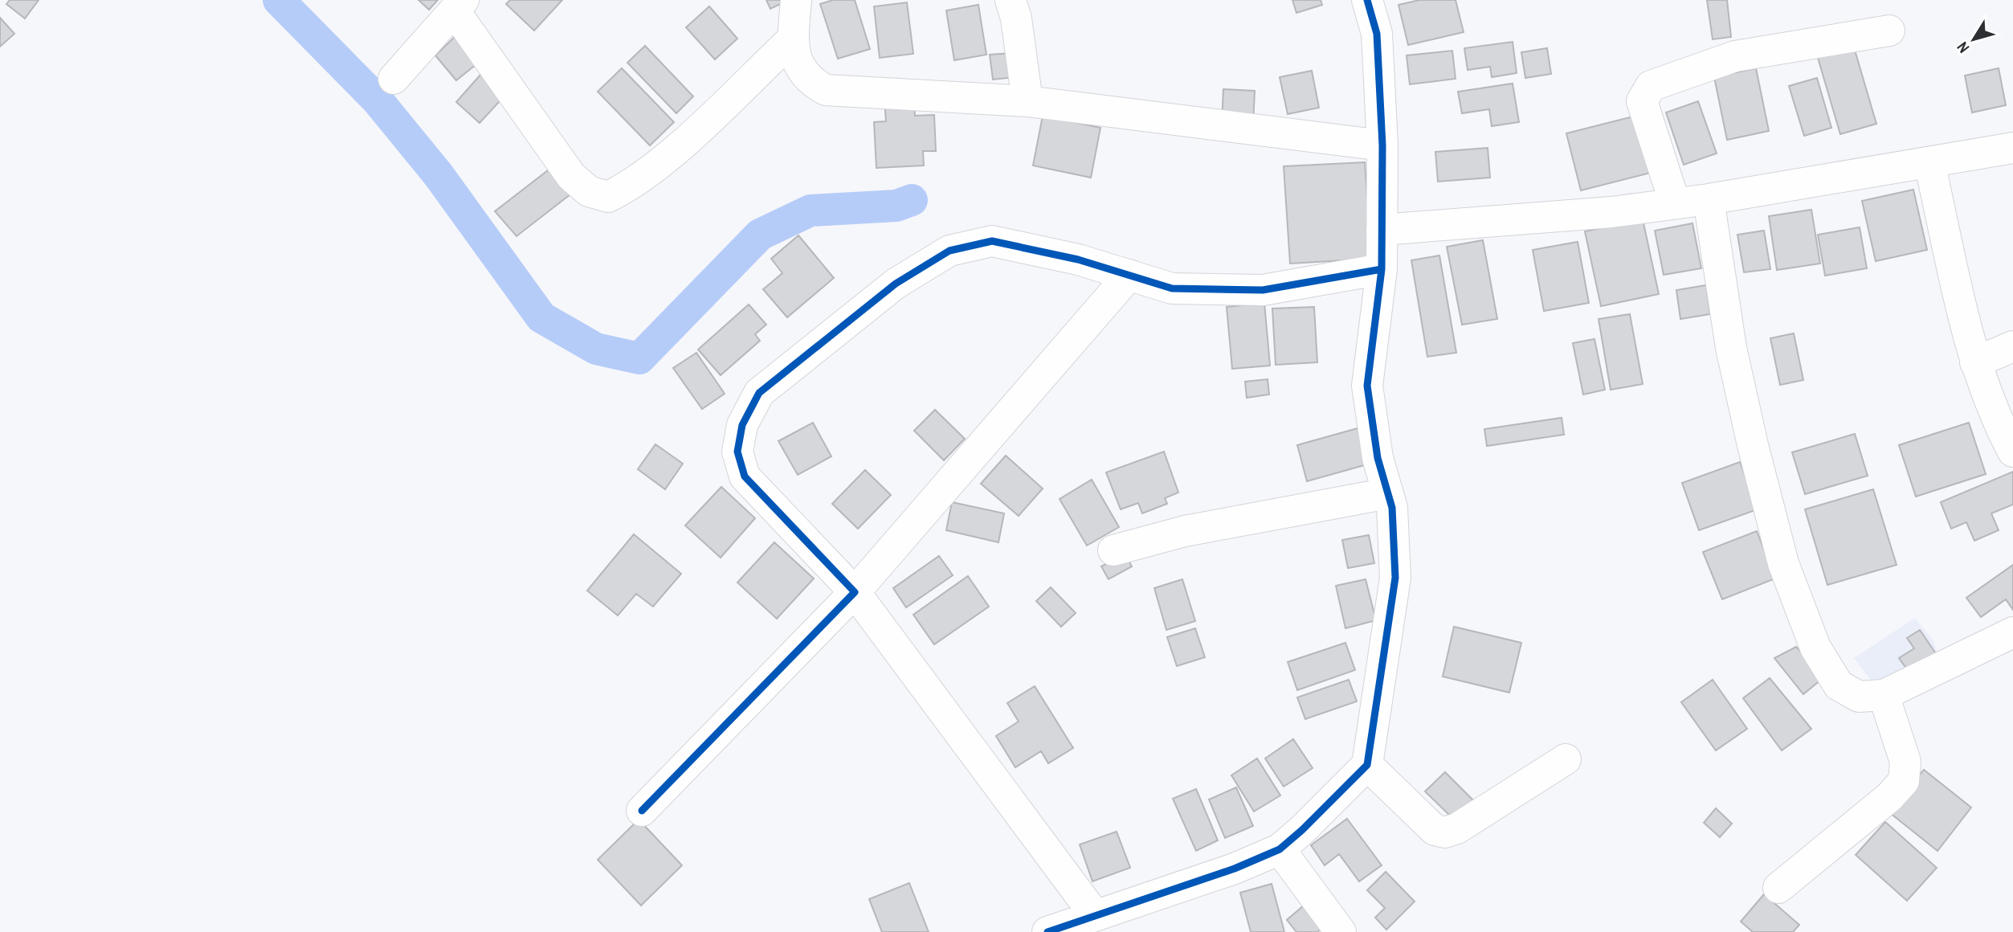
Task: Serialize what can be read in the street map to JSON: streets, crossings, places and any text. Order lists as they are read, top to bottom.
{
  "north": "bottom left"
}
